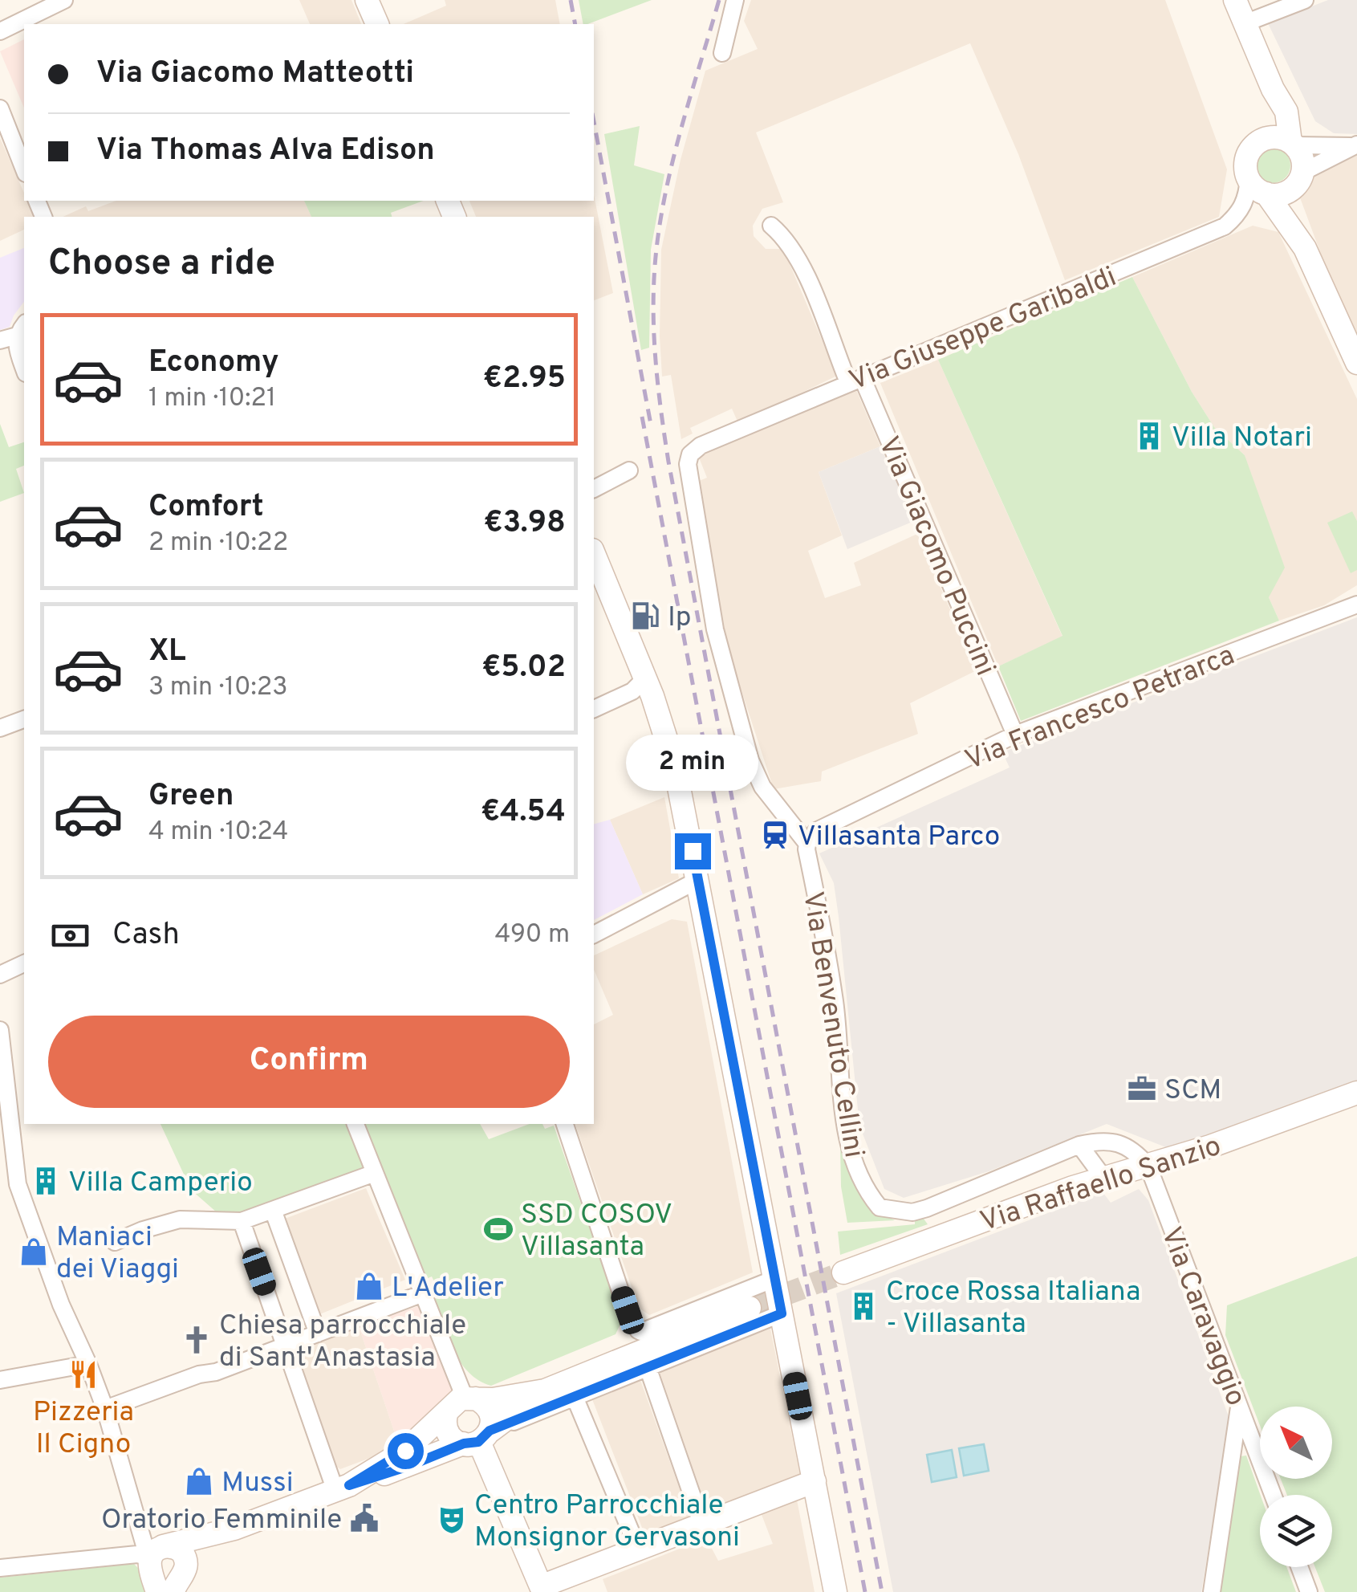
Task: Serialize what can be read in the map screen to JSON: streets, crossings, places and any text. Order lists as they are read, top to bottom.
{
  "streets": {
    "street": [
      "Via Giuseppe Garibaldi",
      "Via Giacomo Puccini",
      "Via Francesco Petrarca",
      "Via Benvenuto Cellini",
      "Via Raffaello Sanzio",
      "Via Caravaggio"
    ]
  },
  "crossings": [
    ["Via Giuseppe Garibaldi", "Via Giacomo Puccini"],
    ["Via Giuseppe Garibaldi", "Via Benvenuto Cellini"],
    ["Via Giacomo Puccini", "Via Francesco Petrarca"],
    ["Via Francesco Petrarca", "Via Benvenuto Cellini"],
    ["Via Benvenuto Cellini", "Via Raffaello Sanzio"],
    ["Via Benvenuto Cellini", "Via Caravaggio"],
    ["Via Raffaello Sanzio", "Via Caravaggio"]
  ],
  "places": {
    "building": ["Villa Notari", "Villa Camperio", "Croce Rossa Italiana - Villasanta"],
    "fuel station": ["Ip"],
    "station": ["Villasanta Parco"],
    "office": ["SCM"],
    "sports": ["SSD COSOV Villasanta"],
    "shop": ["Maniaci dei Viaggi", "L'Adelier", "Mussi"],
    "church": ["Chiesa parrocchiale di Sant'Anastasia"],
    "restaurant": ["Pizzeria Il Cigno"],
    "public building": ["Oratorio Femminile"],
    "theatre": ["Centro Parrocchiale Monsignor Gervasoni"]
  },
  "north": "top left",
  "page": {
    "banner": ["Via Giacomo Matteotti", "Via Thomas Alva Edison"],
    "heading": "Choose a ride",
    "list": [
      {
        "name": "Economy",
        "note": "1 min · 10:21",
        "value": "€2.95"
      },
      {
        "name": "Comfort",
        "note": "2 min · 10:22",
        "value": "€3.98"
      },
      {
        "name": "XL",
        "note": "3 min · 10:23",
        "value": "€5.02"
      },
      {
        "name": "Green",
        "note": "4 min · 10:24",
        "value": "€4.54"
      }
    ],
    "bubble": "2 min",
    "pay": ["Cash", "490 m"],
    "buttons": "Confirm"
  }
}
